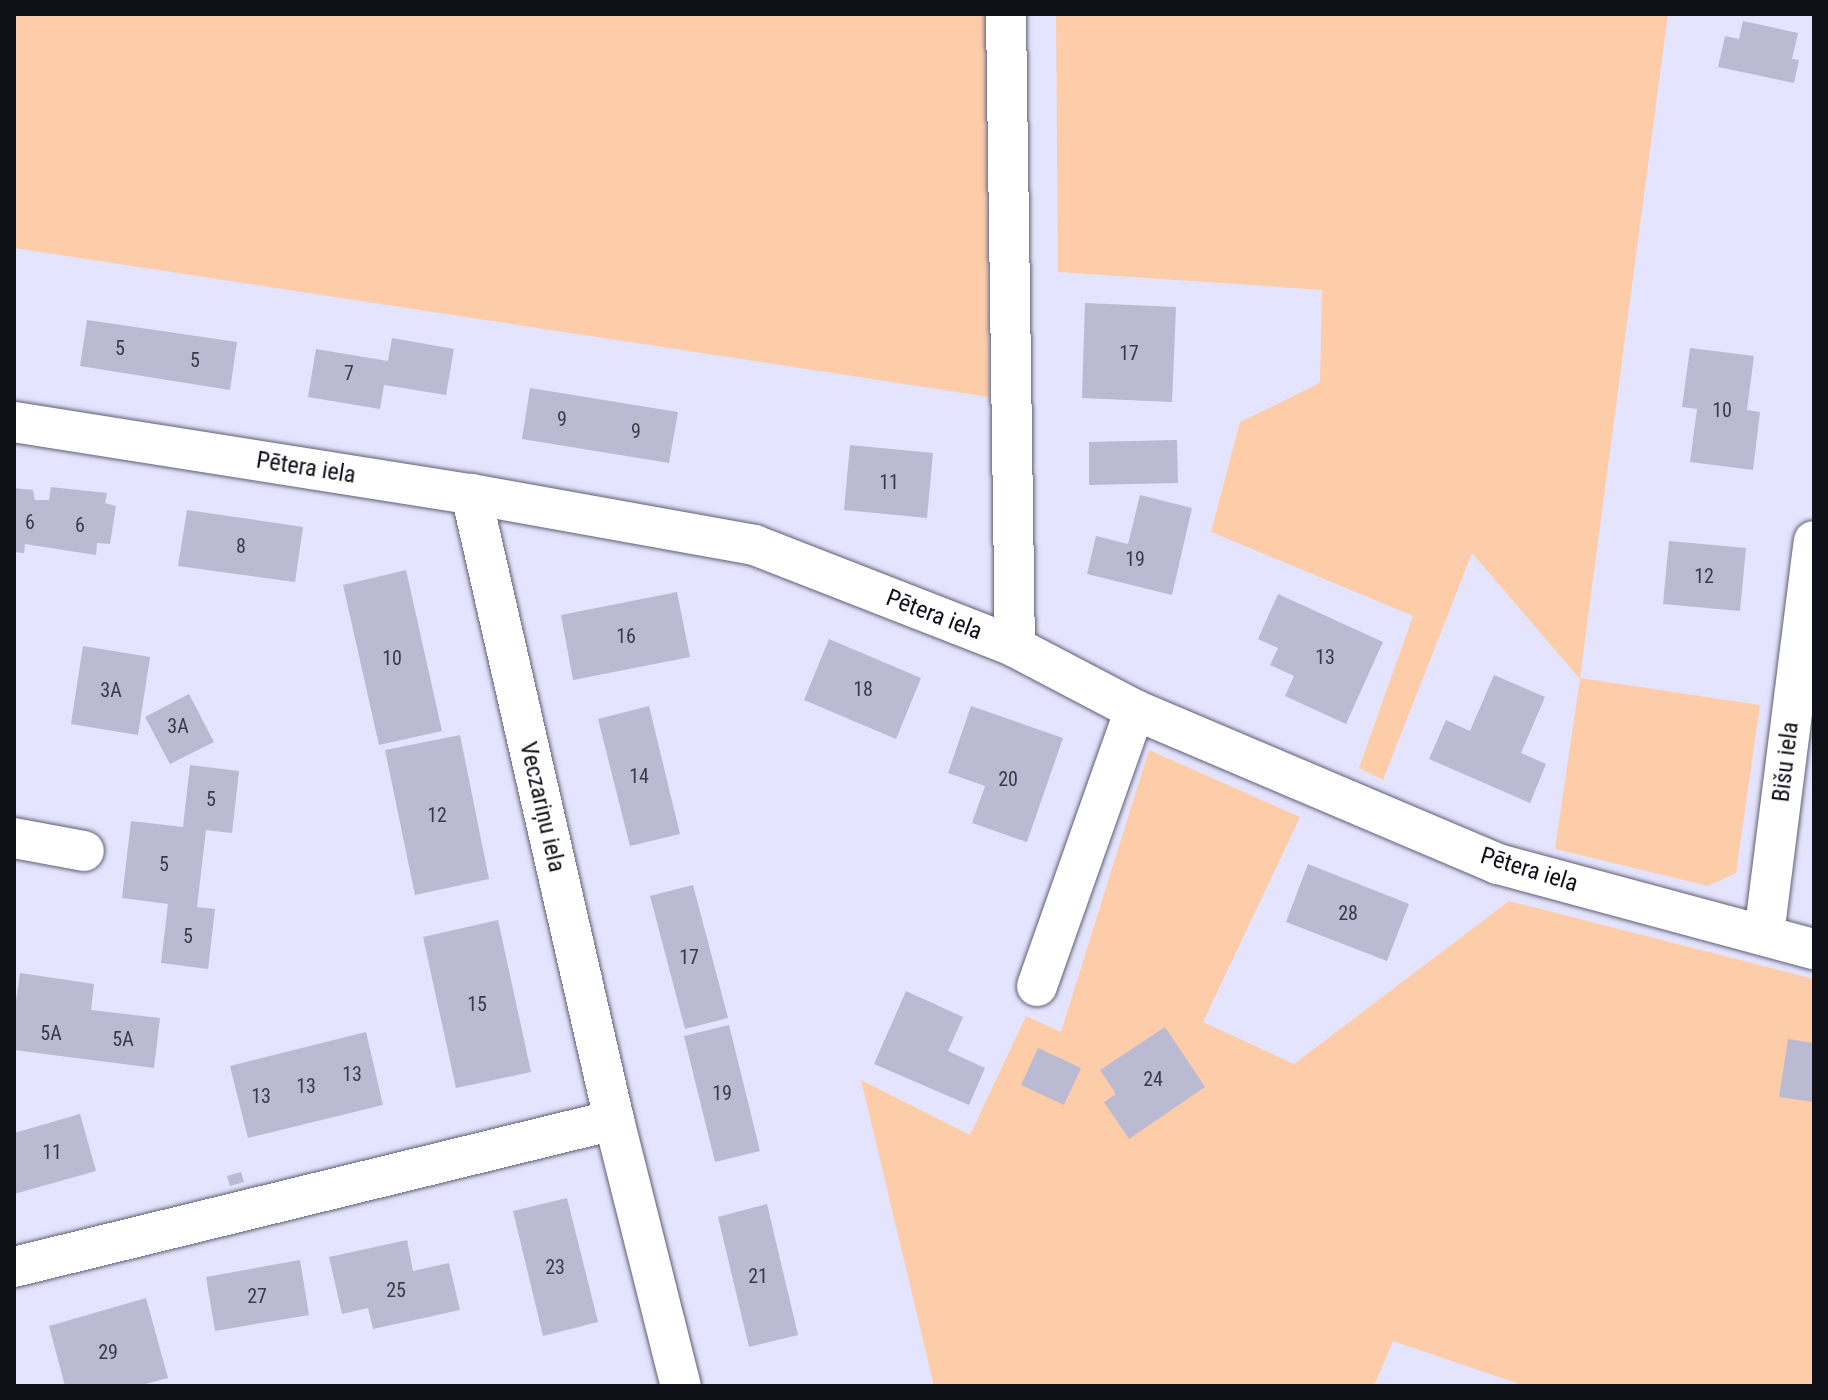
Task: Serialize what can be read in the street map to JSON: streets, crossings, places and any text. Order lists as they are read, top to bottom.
{
  "streets": {
    "street": ["Pētera iela", "Bišu iela", "Veczariņu iela"]
  },
  "crossings": [
    ["Pētera iela", "Bišu iela"],
    ["Pētera iela", "Veczariņu iela"]
  ],
  "house_numbers": [
    "5",
    "17",
    "5",
    "7",
    "10",
    "9",
    "9",
    "11",
    "6",
    "6",
    "8",
    "19",
    "12",
    "16",
    "13",
    "10",
    "18",
    "3A",
    "3A",
    "14",
    "20",
    "5",
    "12",
    "5",
    "28",
    "5",
    "17",
    "15",
    "5A",
    "5A",
    "13",
    "24",
    "13",
    "19",
    "13",
    "11",
    "23",
    "21",
    "25",
    "27",
    "29"
  ]
}
